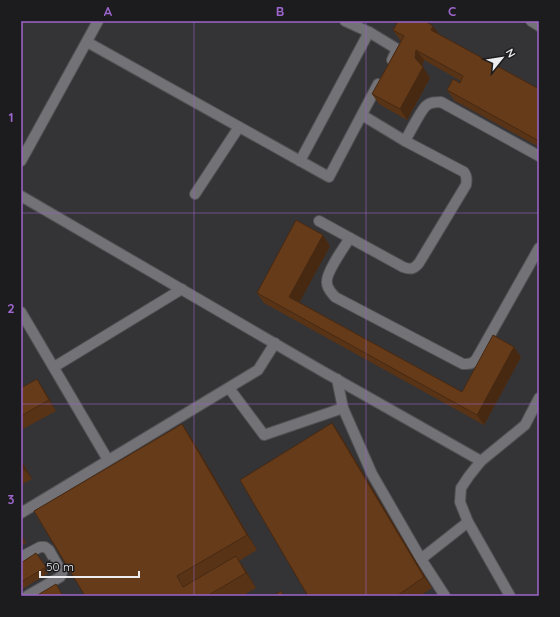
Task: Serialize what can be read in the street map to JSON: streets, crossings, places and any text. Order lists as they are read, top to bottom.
{
  "scale_bar": "50 m",
  "north": "top right",
  "grid": {
    "columns": ["A", "B", "C"],
    "rows": ["1", "2", "3"]
  }
}
